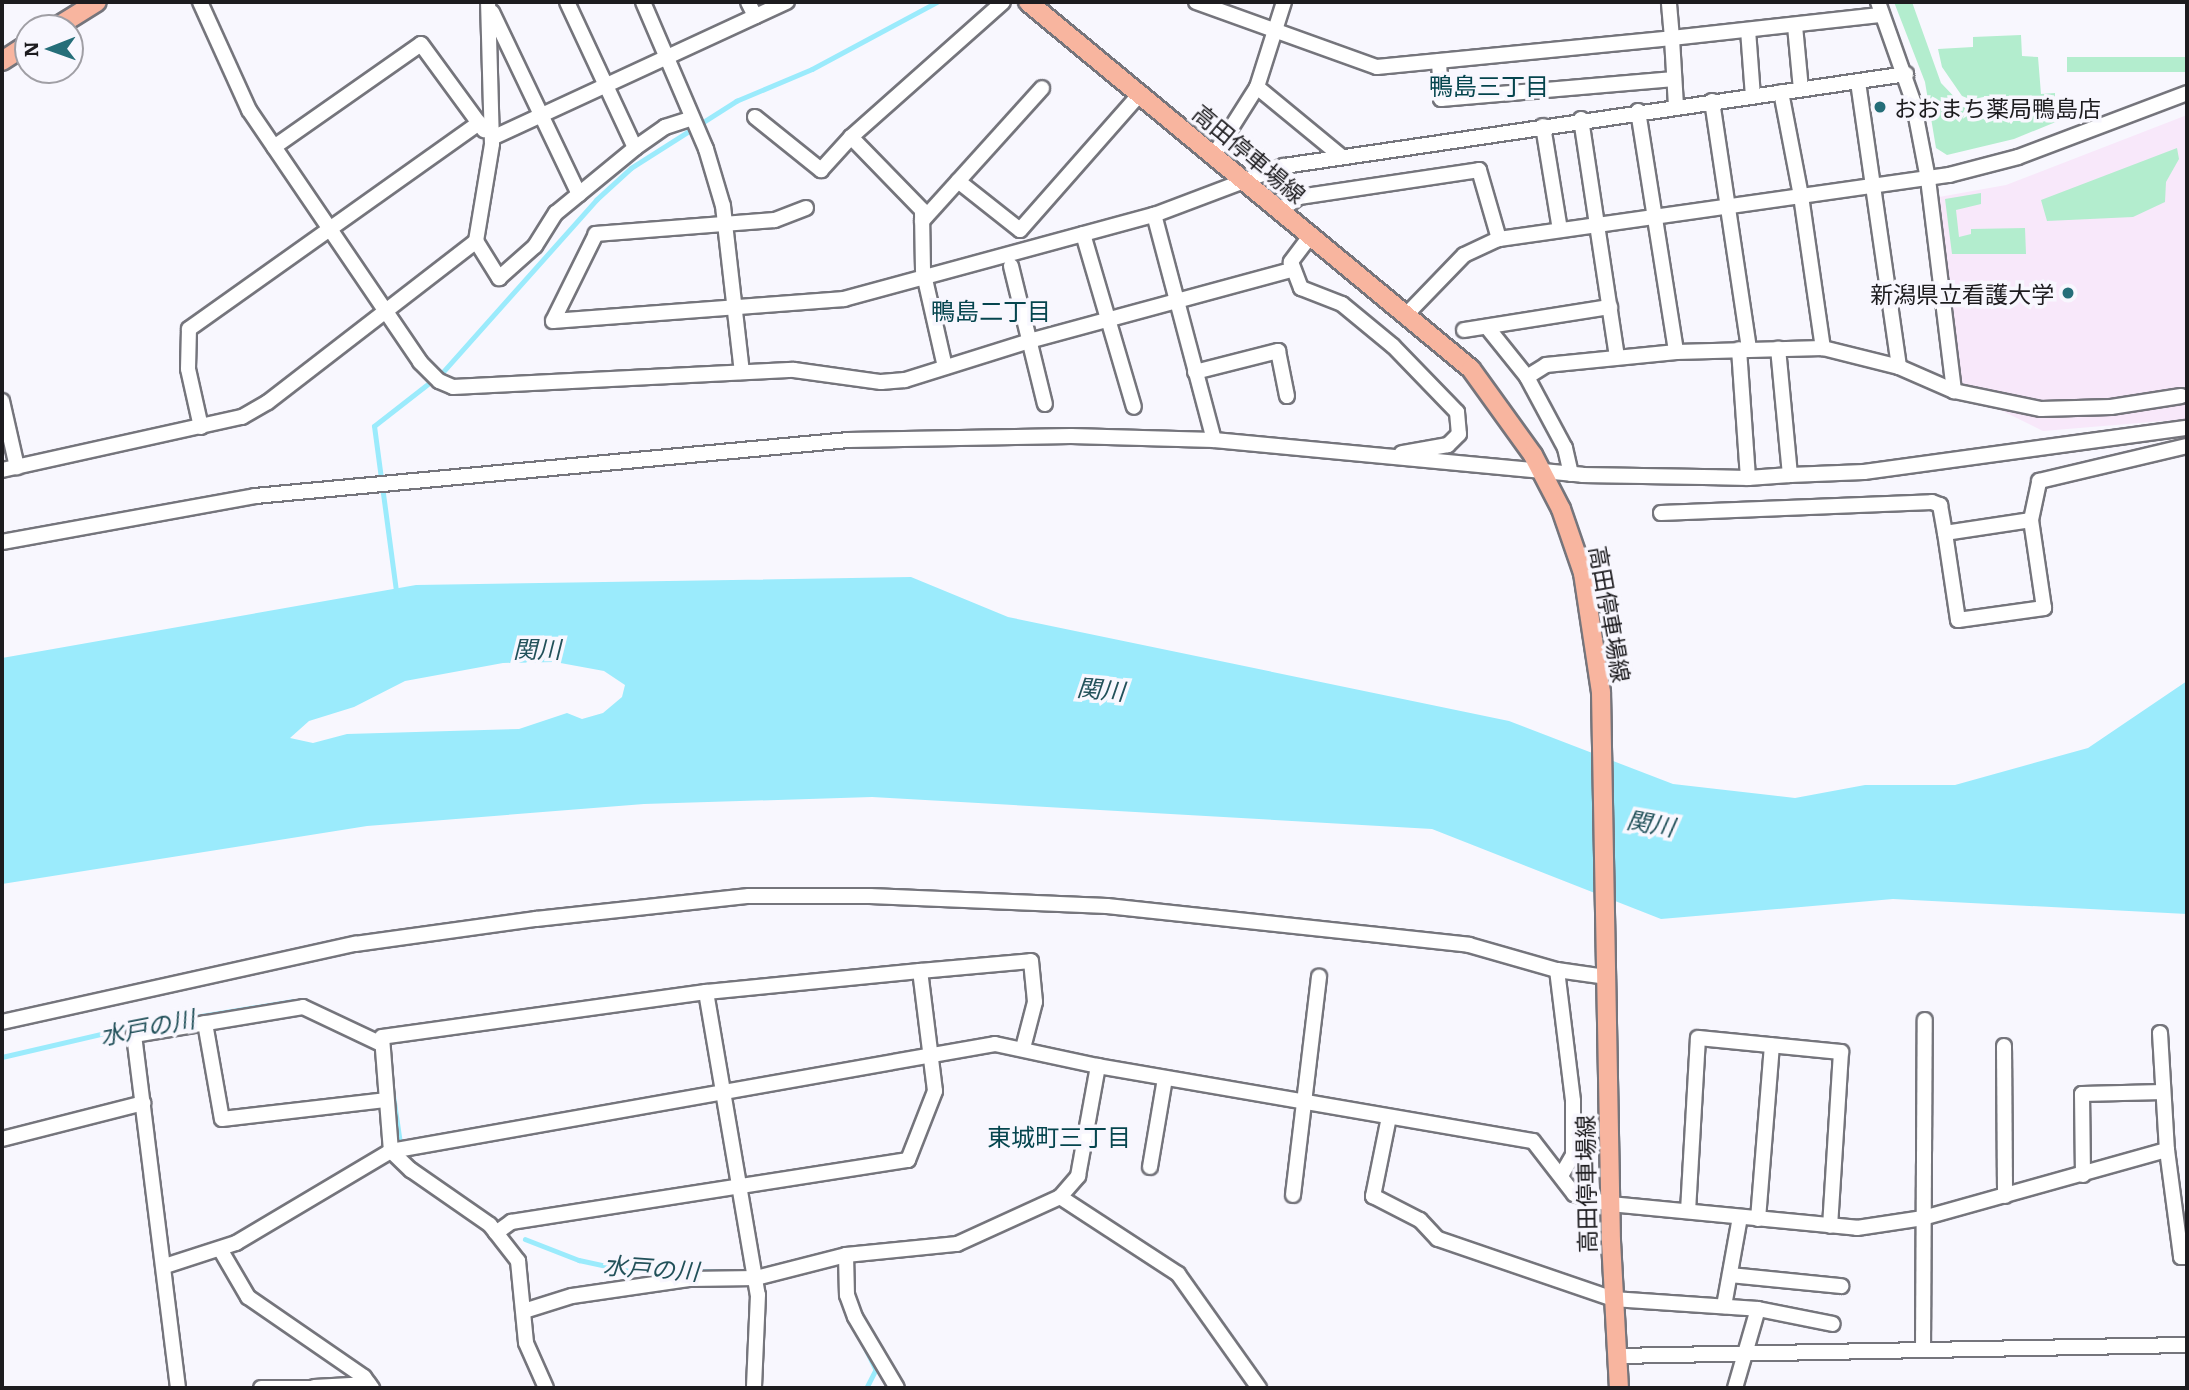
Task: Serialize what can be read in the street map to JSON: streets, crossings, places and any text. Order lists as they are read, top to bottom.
{
  "streets": {
    "main road": ["高田停車場線"]
  },
  "districts": ["鴨島三丁目", "鴨島二丁目", "東城町三丁目"],
  "water": ["関川", "水戸の川"],
  "places": ["おおまち薬局鴨島店", "新潟県立看護大学"],
  "north": "left"
}
